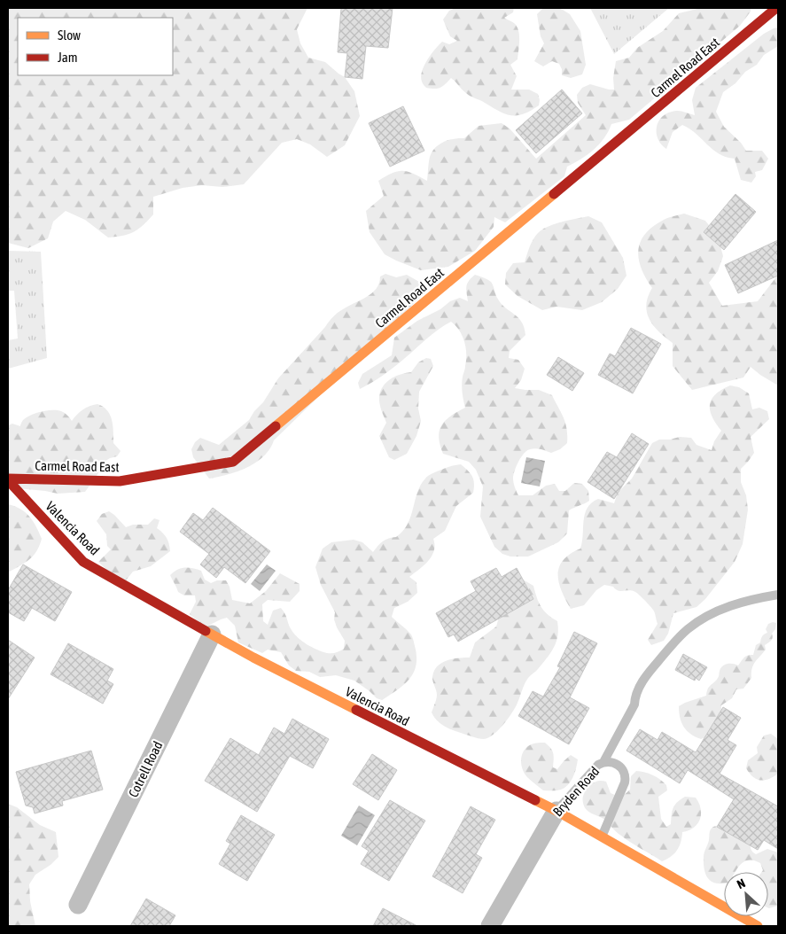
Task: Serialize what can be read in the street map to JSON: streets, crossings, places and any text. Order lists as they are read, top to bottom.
{
  "streets": {
    "street": [
      "Carmel Road East",
      "Valencia Road",
      "Cotrell Road",
      "Bryden Road"
    ]
  },
  "crossings": [
    ["Carmel Road East", "Valencia Road"],
    ["Valencia Road", "Cotrell Road"],
    ["Valencia Road", "Bryden Road"]
  ],
  "legend": ["Slow", "Jam"],
  "north": "top left"
}
